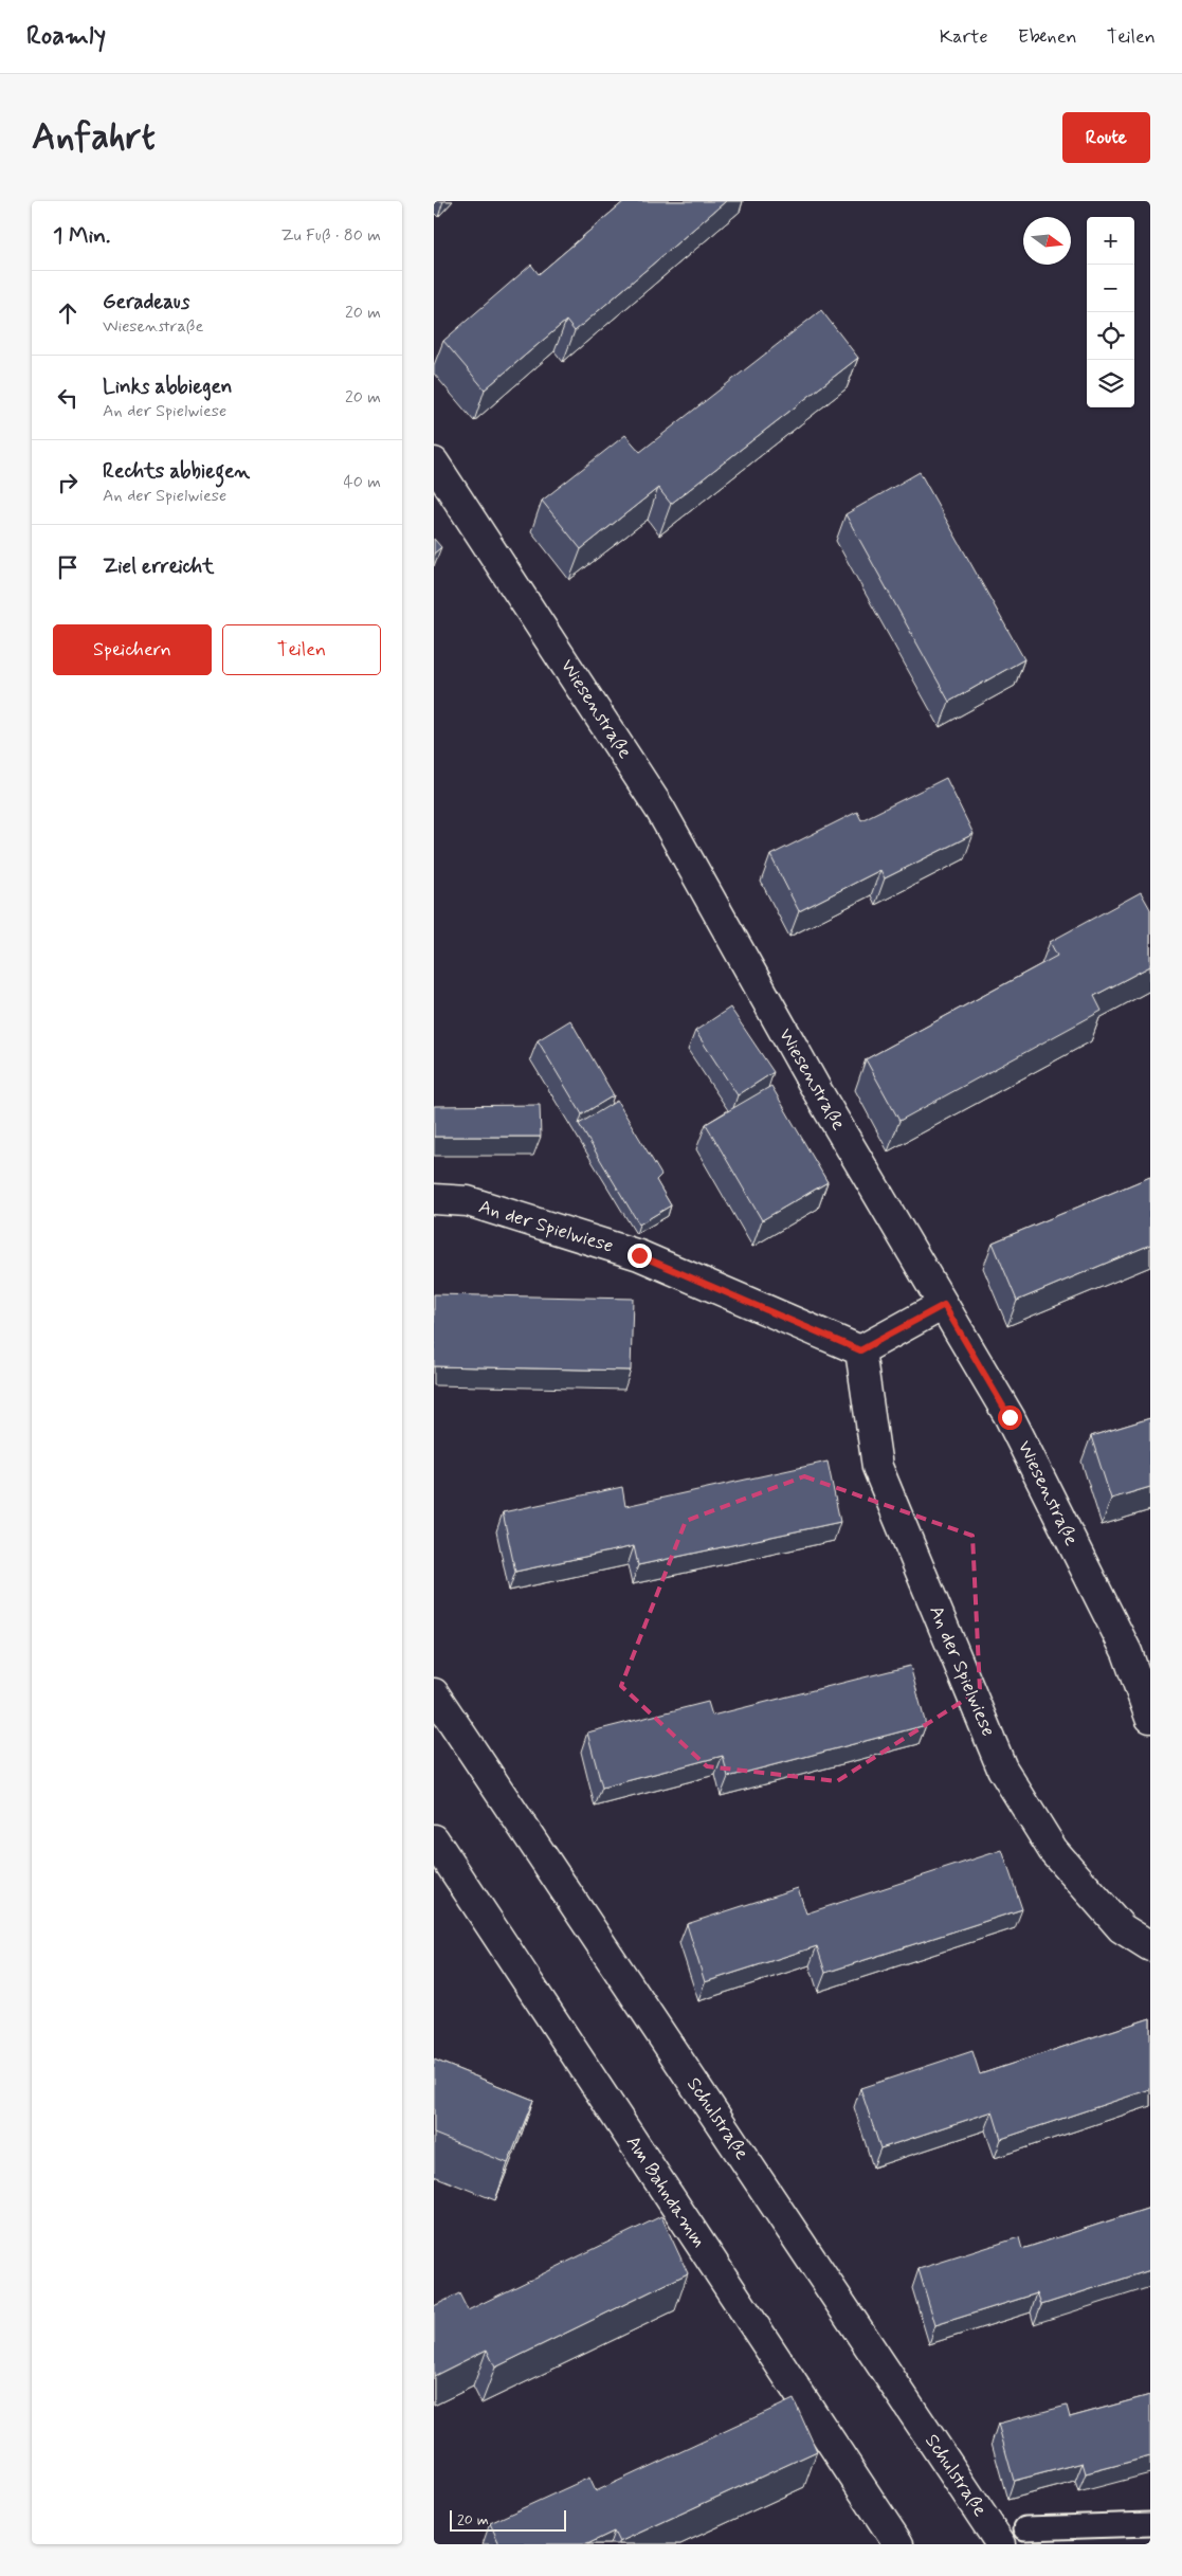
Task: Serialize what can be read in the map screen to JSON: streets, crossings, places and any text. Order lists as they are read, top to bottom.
{
  "streets": {
    "street": [
      "Wiesenstraße",
      "An der Spielwiese",
      "Schulstraße",
      "Am Bahndamm"
    ]
  },
  "scale_bar": "20 m",
  "north": "right",
  "page": {
    "header": "Roamly",
    "nav": ["Karte", "Ebenen", "Teilen"],
    "buttons": [
      "Route",
      ["Speichern", "Teilen"]
    ],
    "title": "Anfahrt",
    "heading": ["1 Min.", "Zu Fuß · 80 m"],
    "map_buttons": ["+", "−"],
    "list": [
      ["Geradeaus", "Wiesenstraße", "20 m"],
      ["Links abbiegen", "An der Spielwiese", "20 m"],
      ["Rechts abbiegen", "An der Spielwiese", "40 m"],
      "Ziel erreicht"
    ],
    "scale": "20 m"
  }
}
